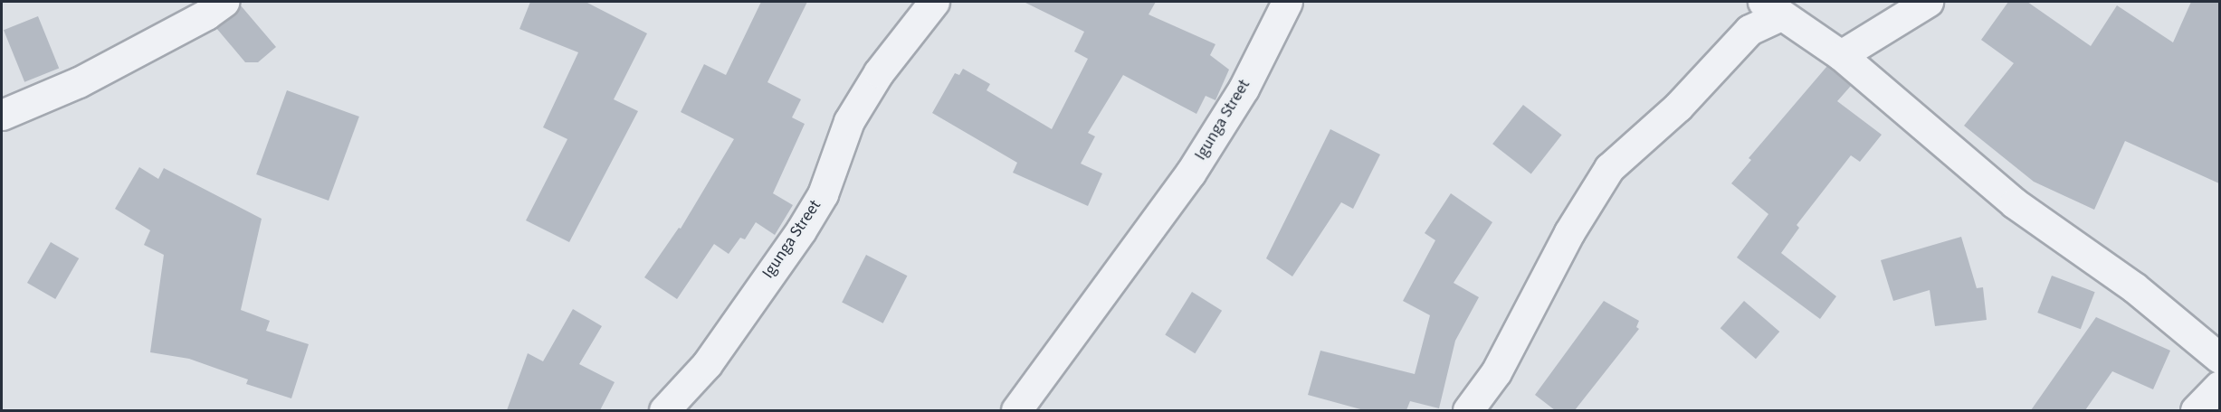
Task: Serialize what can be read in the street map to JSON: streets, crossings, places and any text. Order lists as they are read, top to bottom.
{
  "streets": {
    "street": ["Igunga Street"]
  }
}
